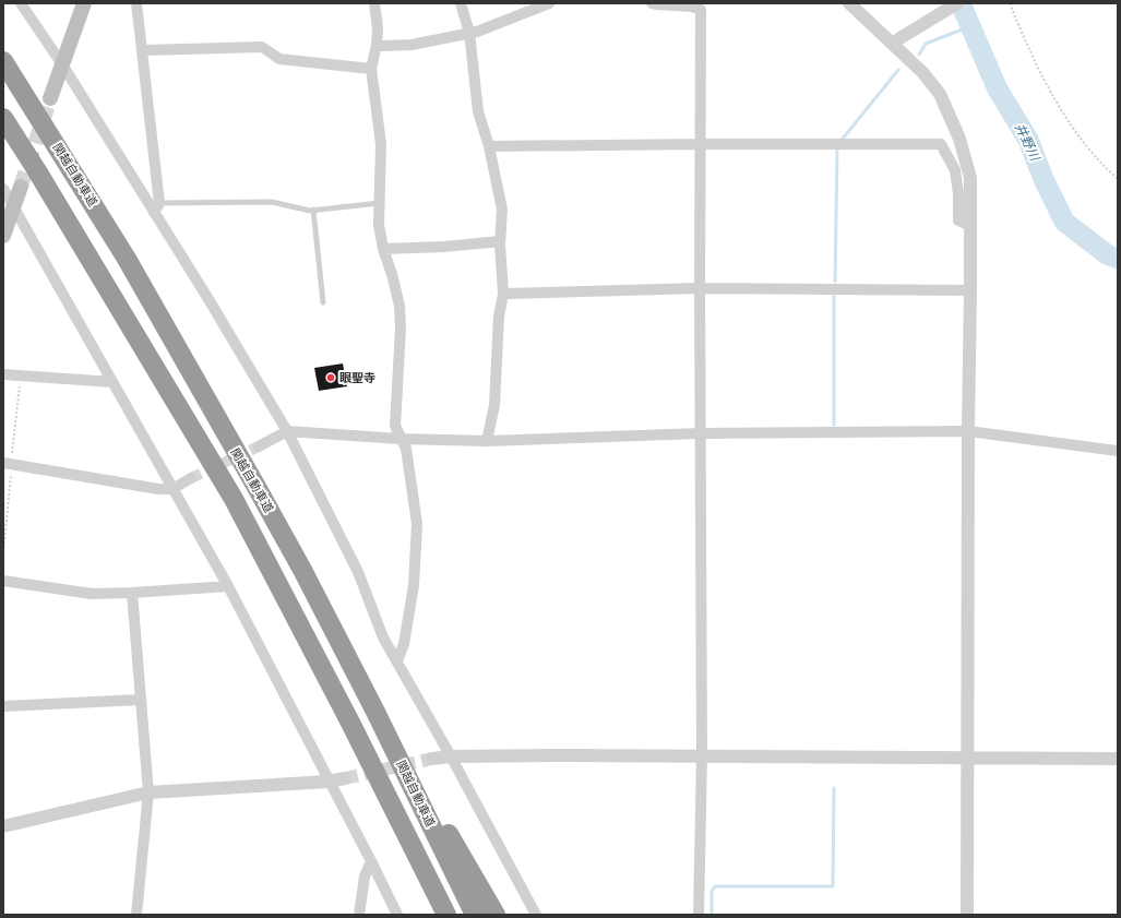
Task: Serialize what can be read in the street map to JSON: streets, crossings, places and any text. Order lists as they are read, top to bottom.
{
  "streets": {
    "highway": ["関越自動車道"]
  },
  "water": ["井野川"],
  "places": ["眼聖寺"]
}
